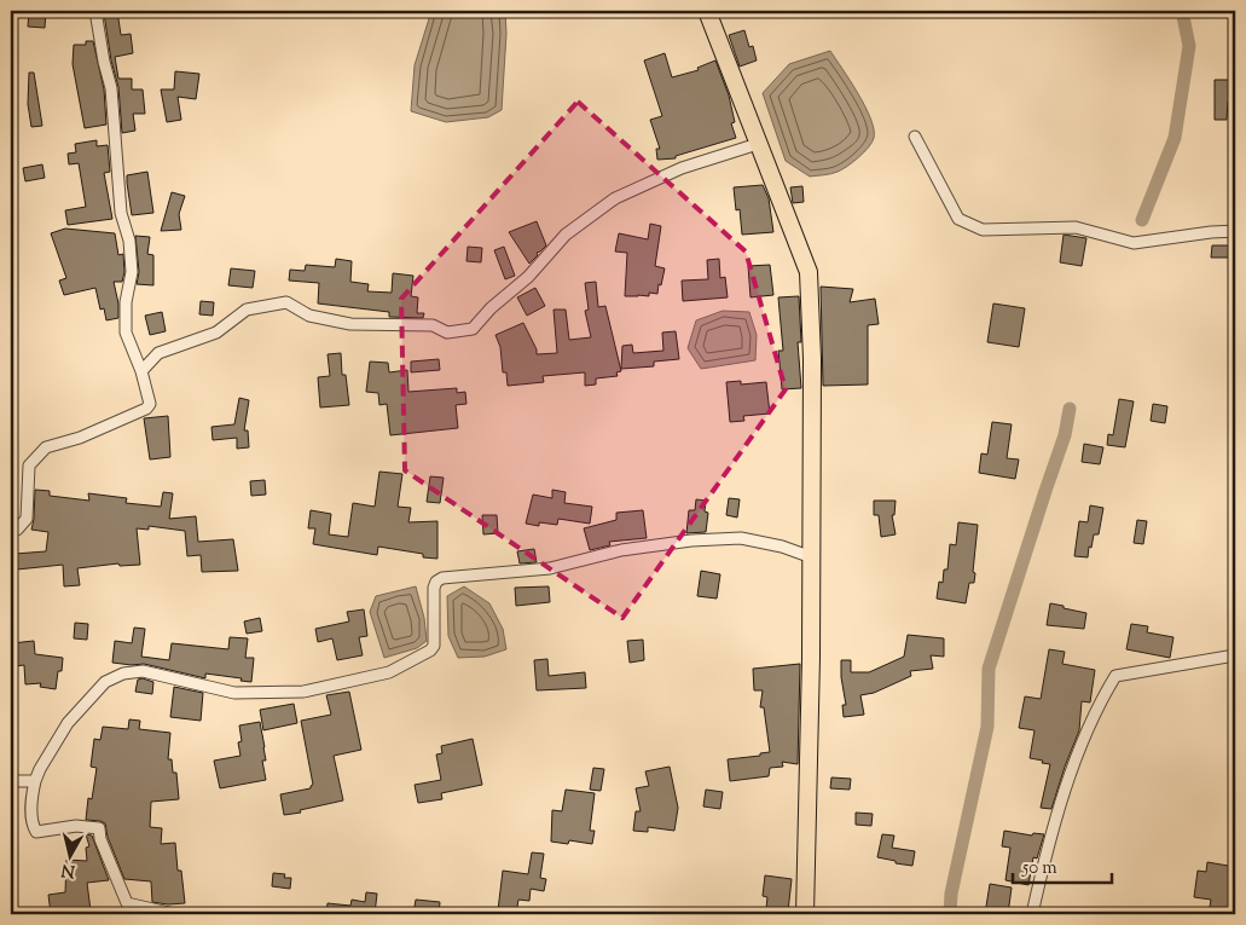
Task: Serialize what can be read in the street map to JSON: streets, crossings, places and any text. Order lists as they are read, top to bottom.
{
  "scale_bar": "50 m",
  "north": "bottom"
}
